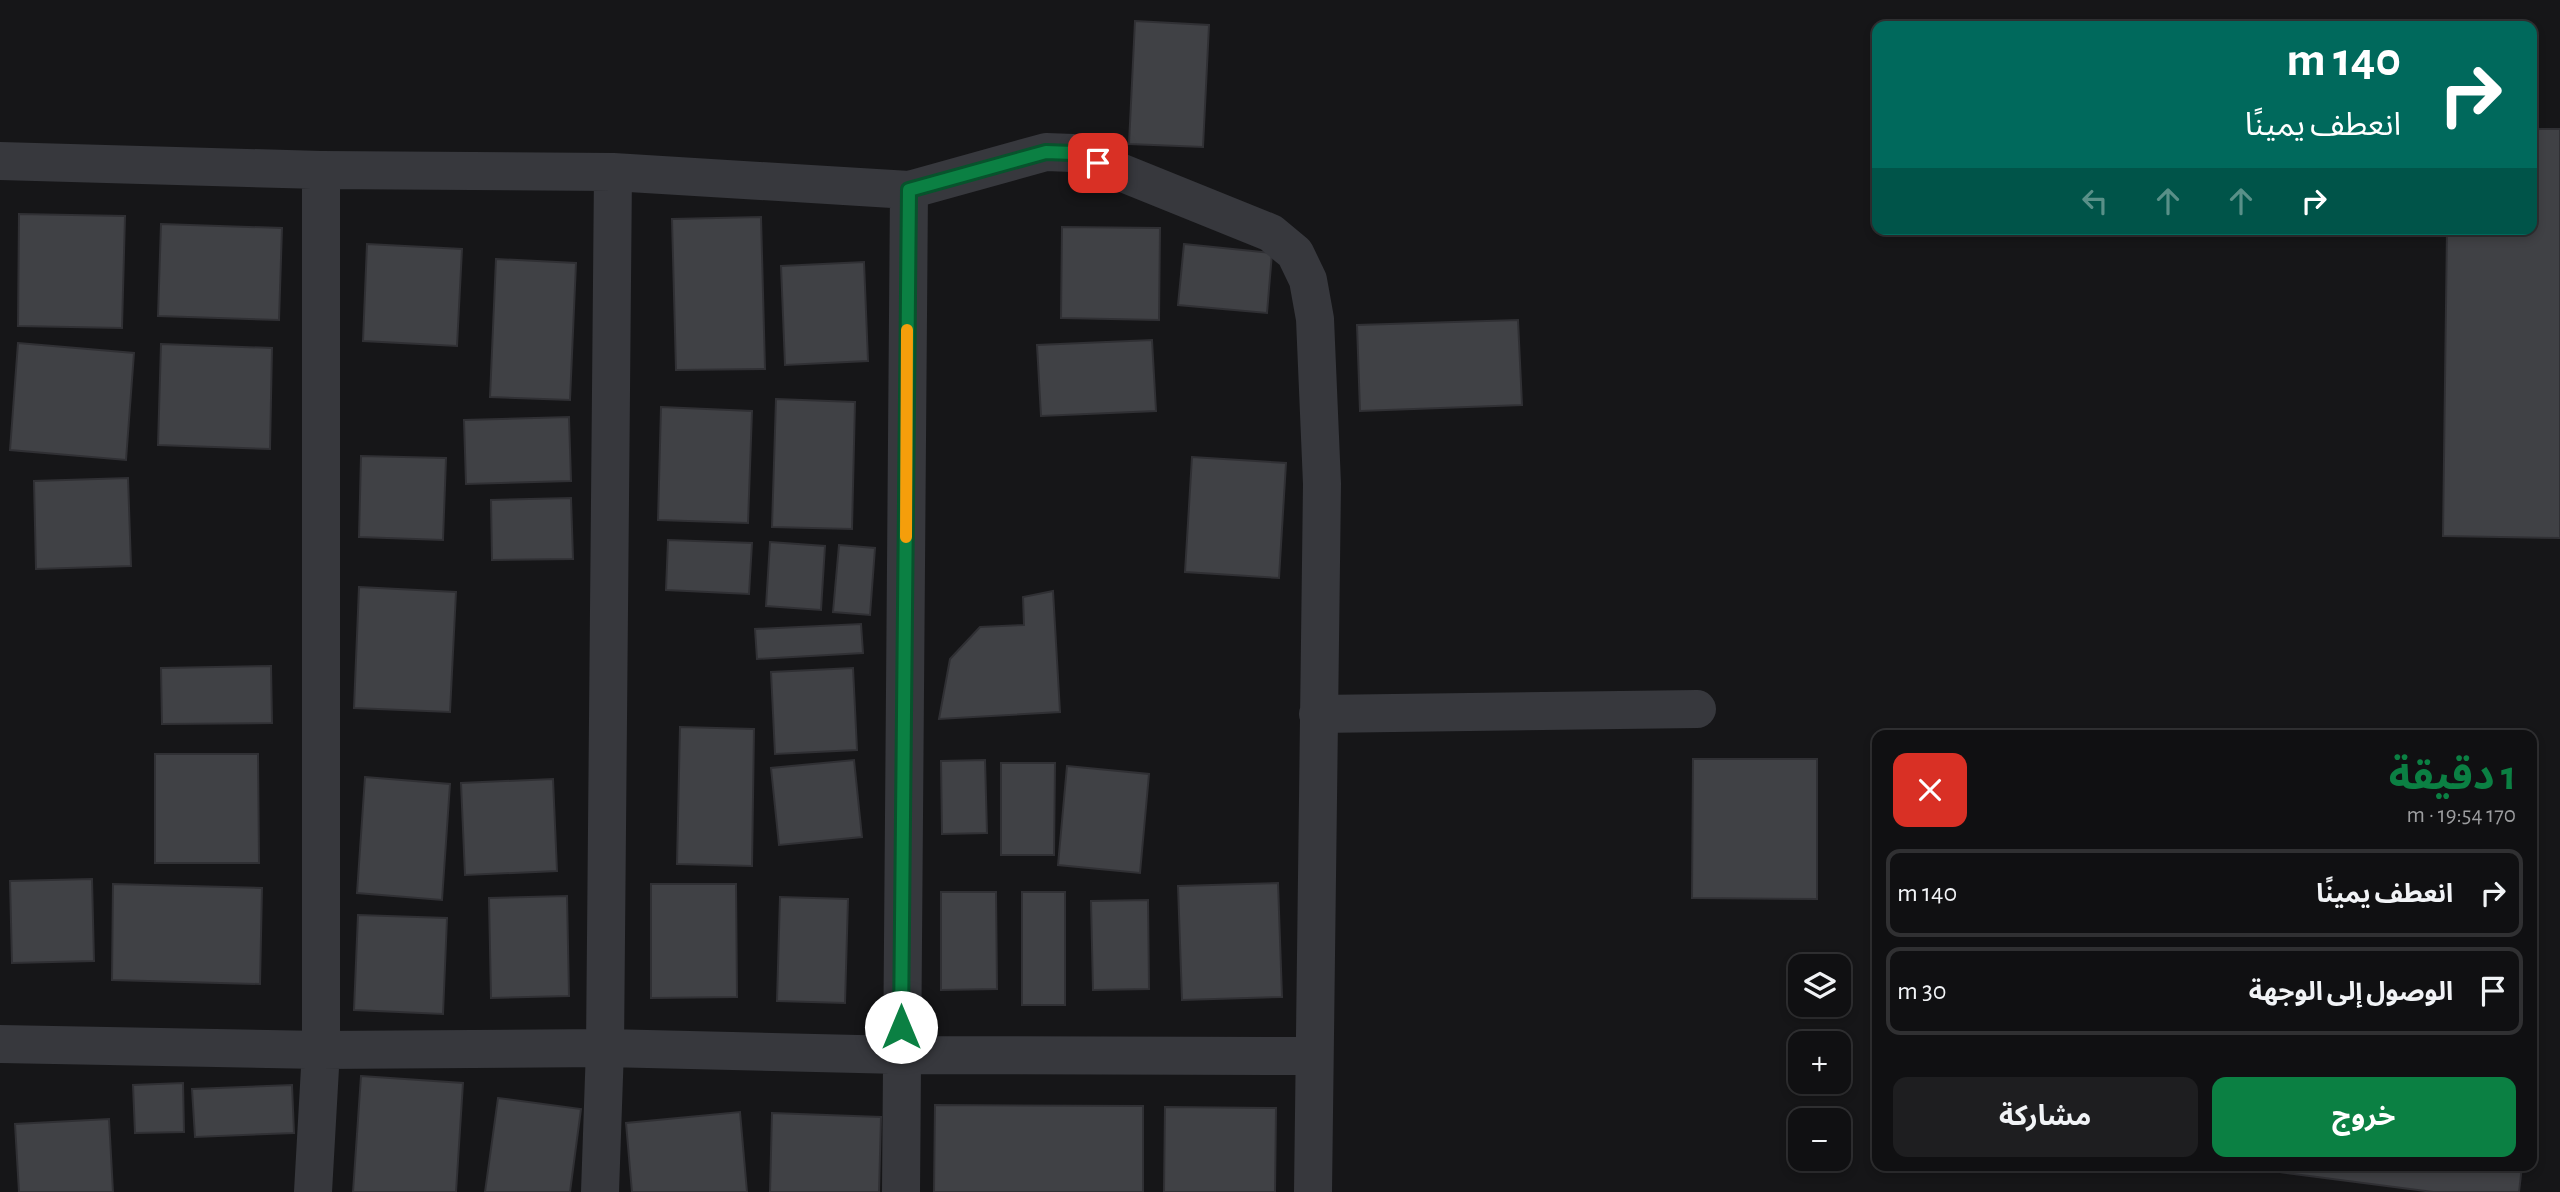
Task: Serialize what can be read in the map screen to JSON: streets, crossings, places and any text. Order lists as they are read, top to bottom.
{
  "page": {
    "turn": ["140 m", "انعطف يمينًا"],
    "heading": ["1 دقيقة", "170 m · 19:54"],
    "list": [
      {
        "name": "انعطف يمينًا",
        "value": "140 m"
      },
      {
        "name": "الوصول إلى الوجهة",
        "value": "30 m"
      }
    ],
    "map_buttons": ["+", "−"],
    "buttons": ["خروج", "مشاركة"]
  }
}
